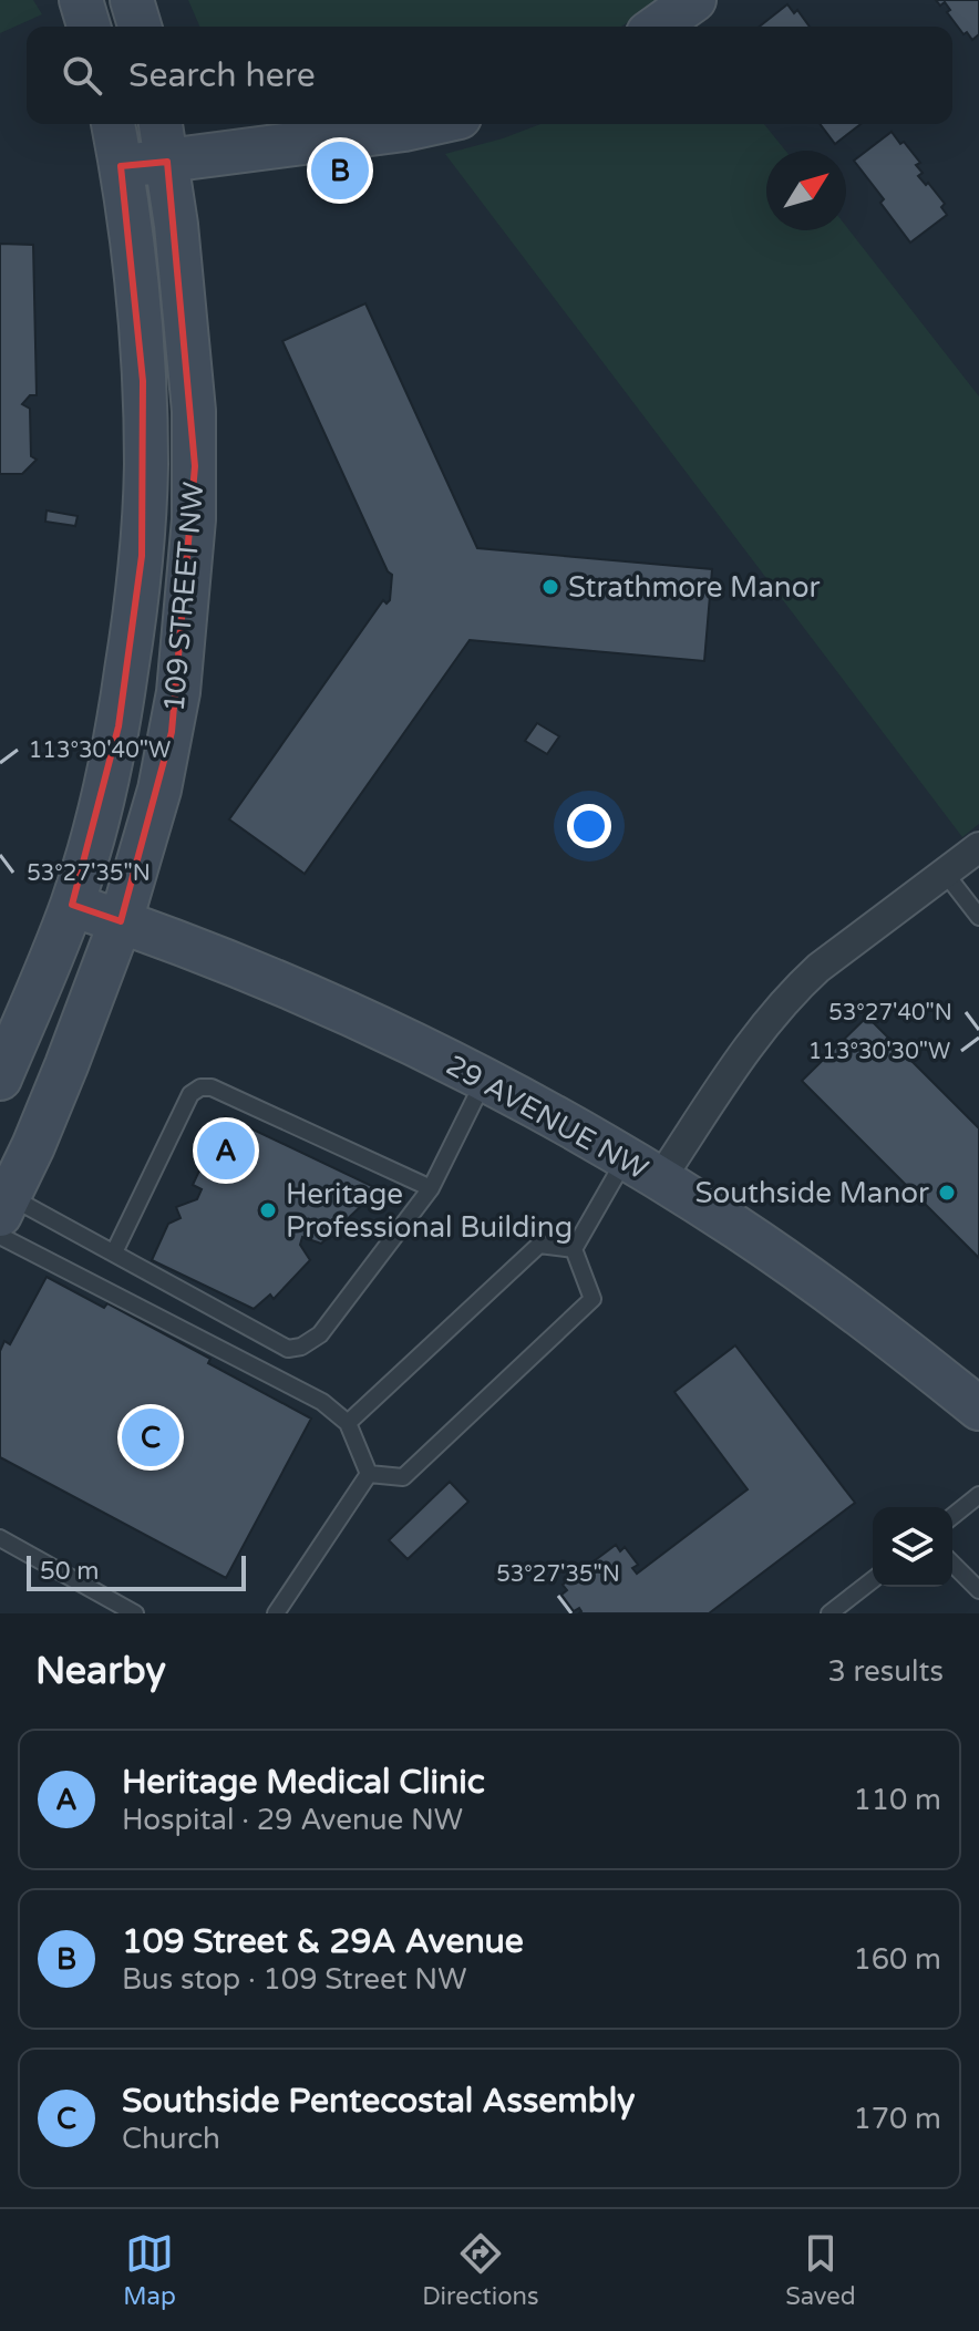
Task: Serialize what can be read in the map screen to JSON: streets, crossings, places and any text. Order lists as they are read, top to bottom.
{
  "streets": {
    "street": ["109 STREET NW", "29 AVENUE NW"]
  },
  "crossings": [
    ["109 STREET NW", "29 AVENUE NW"]
  ],
  "places": ["Strathmore Manor", "Southside Manor", "Heritage Professional Building"],
  "scale_bar": "50 m",
  "north": "top right",
  "page": {
    "search": "Search here",
    "pins": ["B", "A", "C"],
    "scale": "50 m",
    "heading": ["Nearby", "3 results"],
    "list": [
      {
        "mark": "A",
        "name": "Heritage Medical Clinic",
        "note": "Hospital · 29 Avenue NW",
        "value": "110 m"
      },
      {
        "mark": "B",
        "name": "109 Street & 29A Avenue",
        "note": "Bus stop · 109 Street NW",
        "value": "160 m"
      },
      {
        "mark": "C",
        "name": "Southside Pentecostal Assembly",
        "note": "Church",
        "value": "170 m"
      }
    ],
    "nav": ["Map", "Directions", "Saved"]
  },
  "coordinates": [
    "113°30'40\"W",
    "53°27'35\"N",
    "53°27'40\"N",
    "113°30'30\"W"
  ]
}
